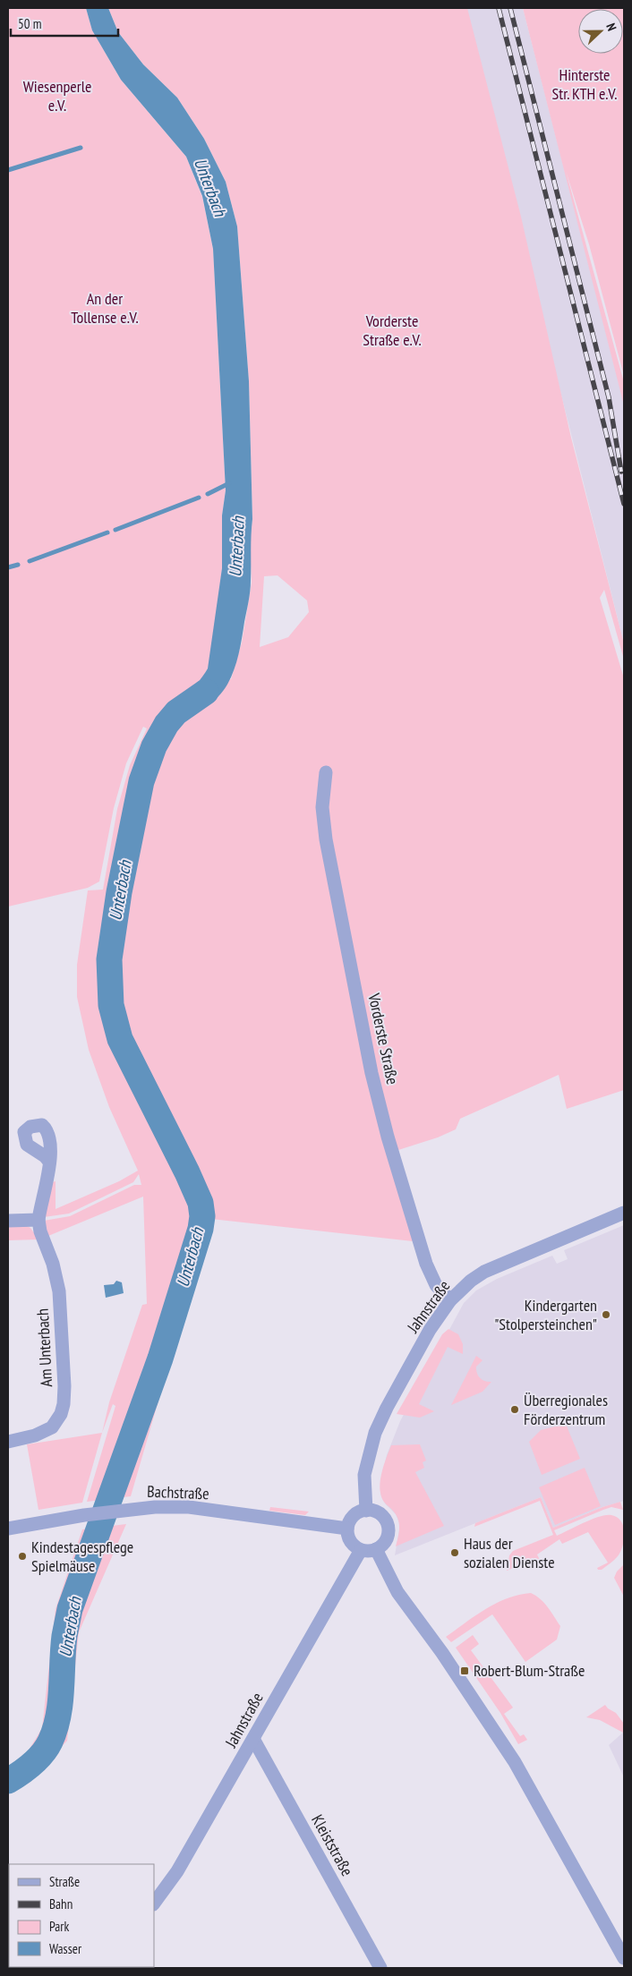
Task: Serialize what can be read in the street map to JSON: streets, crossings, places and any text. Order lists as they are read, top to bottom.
{
  "streets": {
    "street": [
      "Vorderste Straße",
      "Jahnstraße",
      "Am Unterbach",
      "Bachstraße",
      "Kleiststraße"
    ]
  },
  "crossings": [
    ["Vorderste Straße", "Jahnstraße"],
    ["Jahnstraße", "Bachstraße"],
    ["Jahnstraße", "Kleiststraße"]
  ],
  "water": ["Unterbach"],
  "parks": [
    "Hinterste Str. KTH e.V.",
    "Wiesenperle e.V.",
    "An der Tollense e.V.",
    "Vorderste Straße e.V."
  ],
  "places": {
    "other": [
      "Kindergarten \"Stolpersteinchen\"",
      "Überregionales Förderzentrum",
      "Haus der sozialen Dienste",
      "Kindestagespflege Spielmäuse"
    ],
    "transit": ["Robert-Blum-Straße"]
  },
  "legend": [
    "Straße",
    "Bahn",
    "Park",
    "Wasser"
  ],
  "scale_bar": "50 m",
  "north": "right"
}
